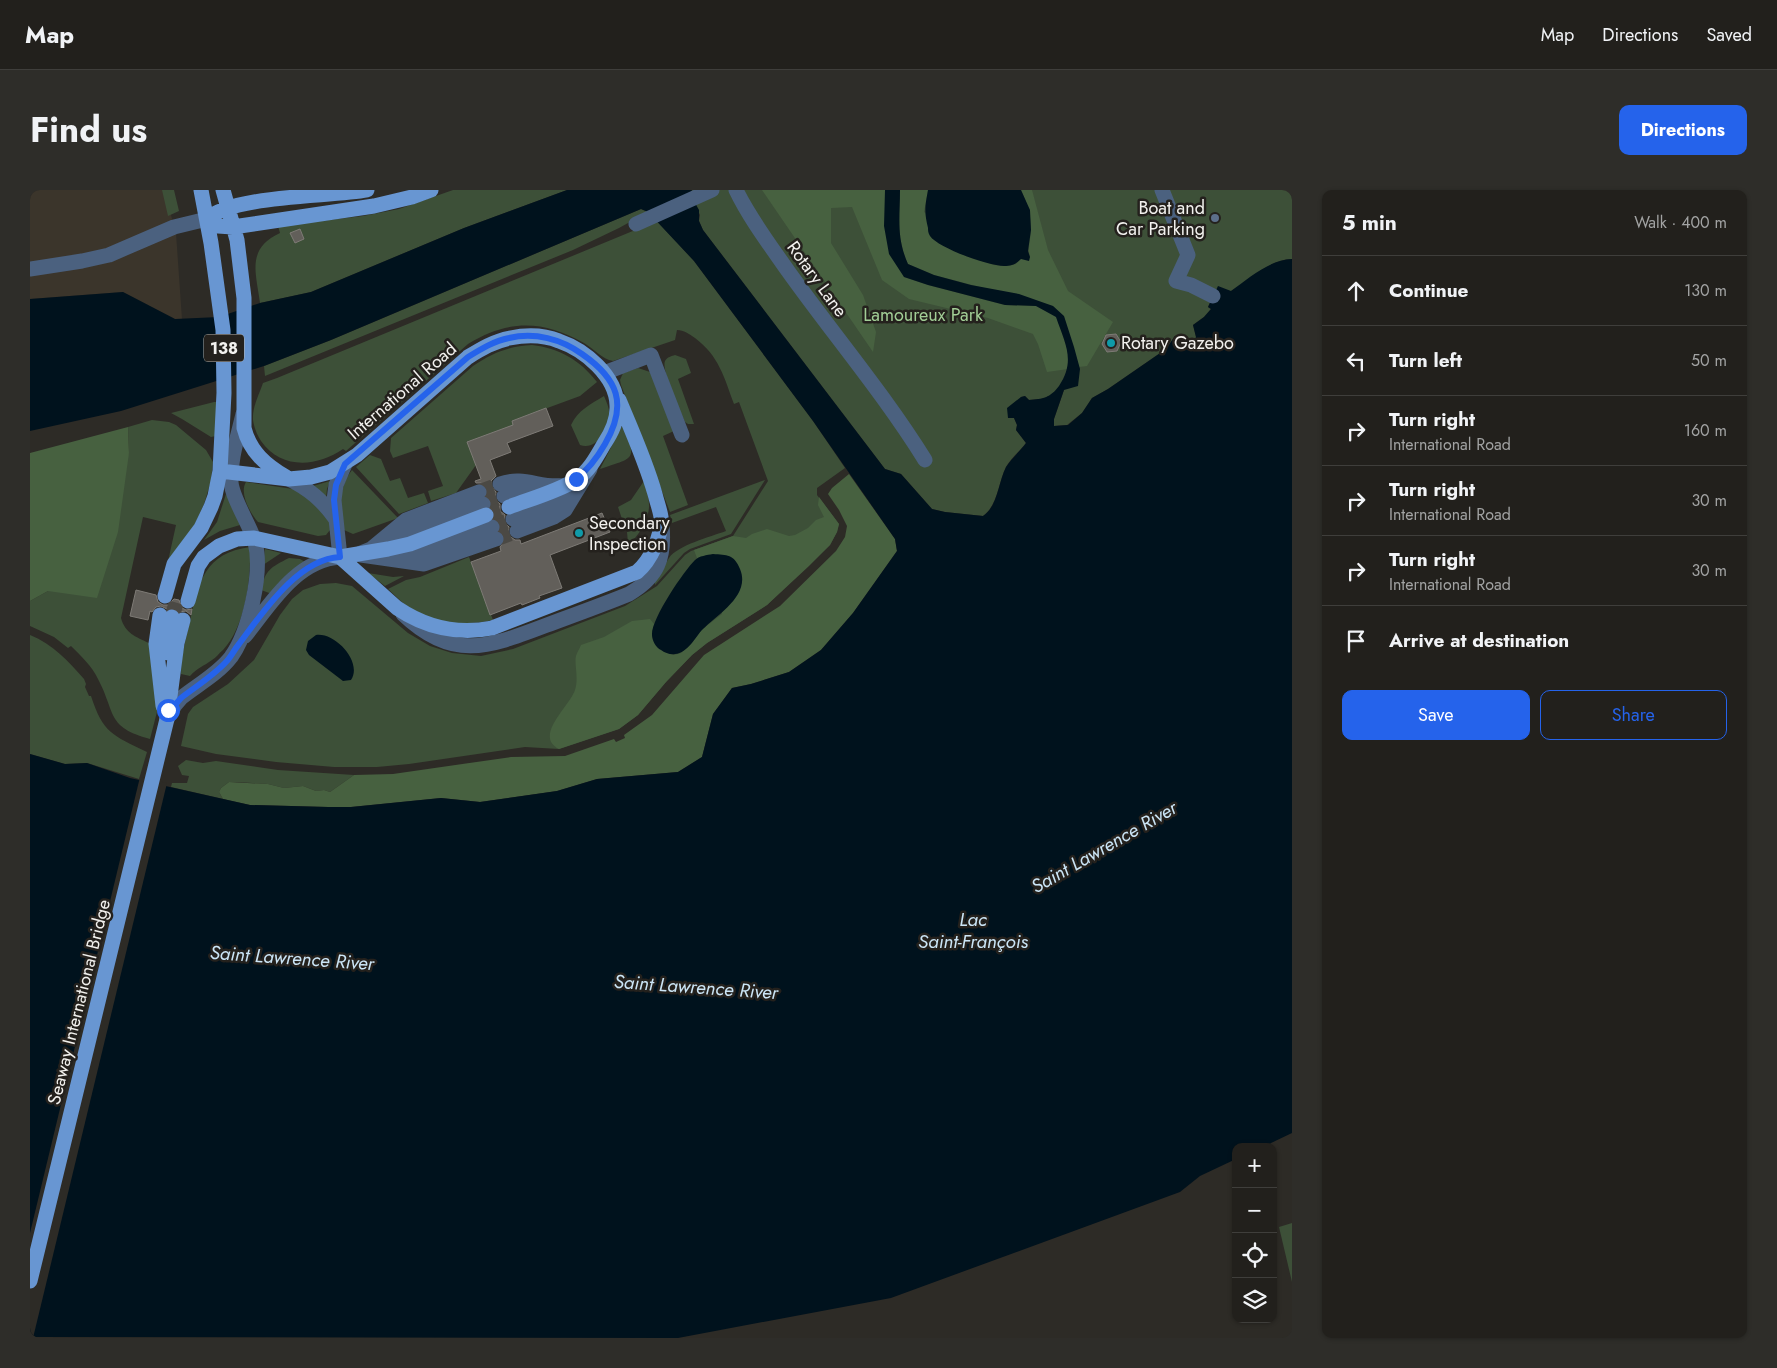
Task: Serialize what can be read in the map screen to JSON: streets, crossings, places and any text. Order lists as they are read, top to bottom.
{
  "streets": {
    "main road": ["138", "International Road", "Seaway International Bridge"],
    "street": ["Rotary Lane"]
  },
  "crossings": [
    ["138", "International Road"]
  ],
  "water": ["Saint Lawrence River", "Lac Saint-François"],
  "parks": ["Lamoureux Park"],
  "places": ["Boat and Car Parking", "Rotary Gazebo", "Secondary Inspection"],
  "page": {
    "header": "Map",
    "nav": ["Map", "Directions", "Saved"],
    "title": "Find us",
    "buttons": [
      "Directions",
      ["Save", "Share"]
    ],
    "heading": ["5 min", "Walk · 400 m"],
    "list": [
      ["Continue", "130 m"],
      ["Turn left", "50 m"],
      ["Turn right", "International Road", "160 m"],
      ["Turn right", "International Road", "30 m"],
      ["Turn right", "International Road", "30 m"],
      "Arrive at destination"
    ],
    "map_buttons": ["+", "−"]
  }
}
